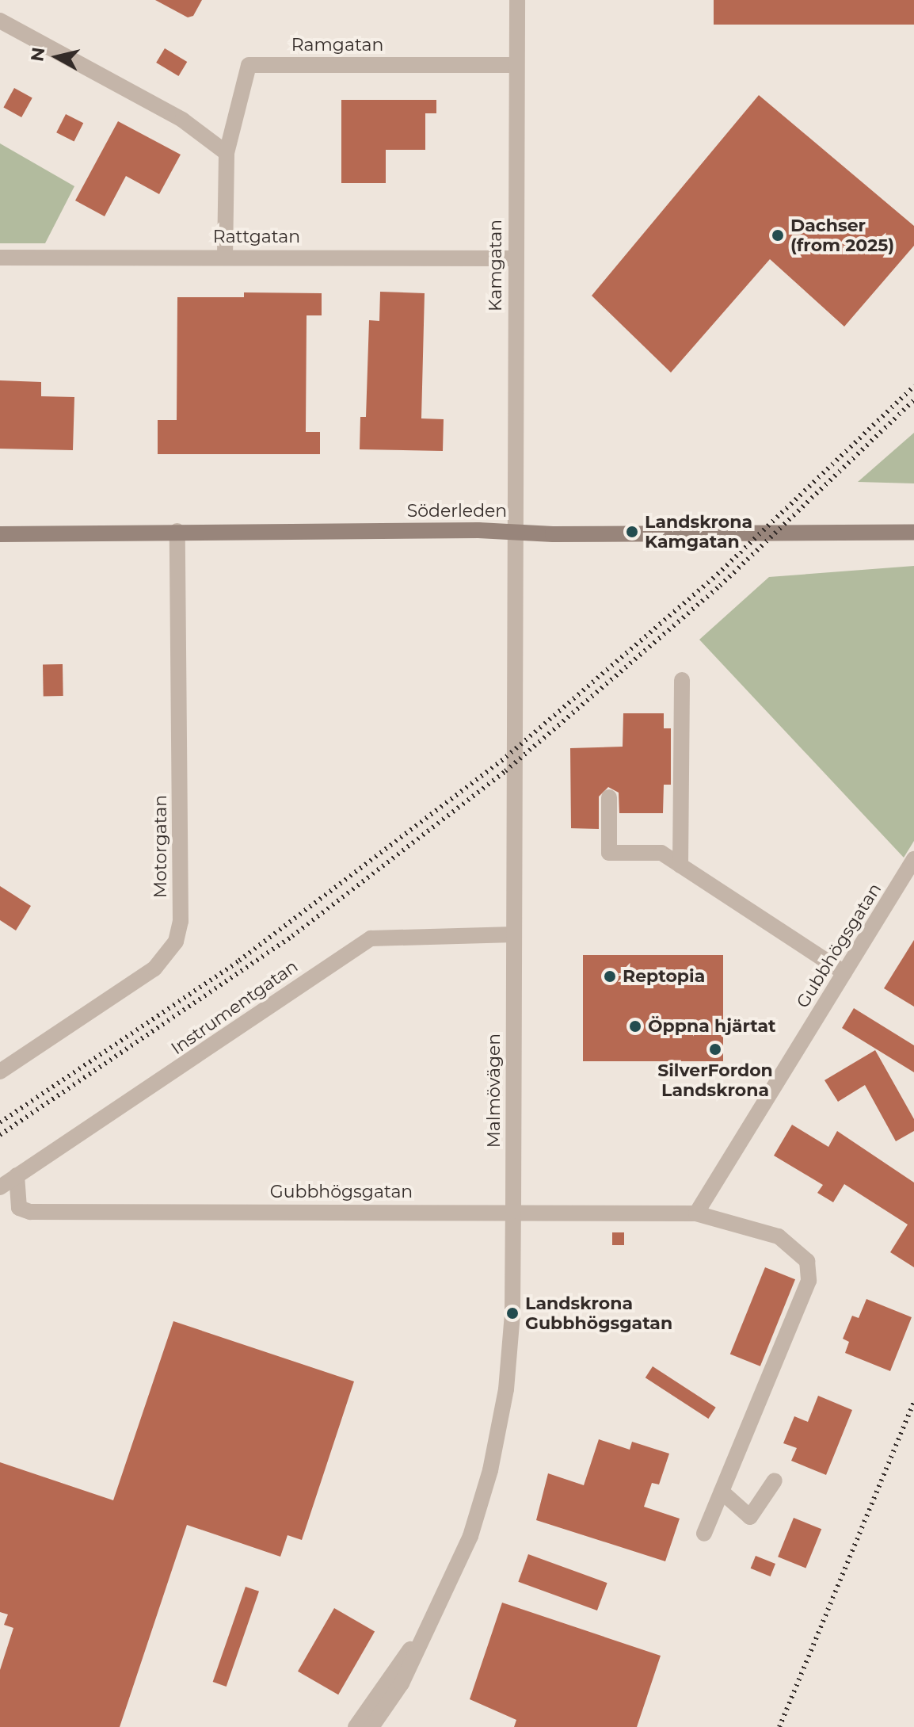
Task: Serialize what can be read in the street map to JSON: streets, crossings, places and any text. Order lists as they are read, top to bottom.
{
  "streets": {
    "street": [
      "Ramgatan",
      "Rattgatan",
      "Kamgatan",
      "Söderleden",
      "Motorgatan",
      "Gubbhögsgatan",
      "Instrumentgatan",
      "Malmövägen"
    ]
  },
  "crossings": [
    ["Ramgatan", "Rattgatan"],
    ["Ramgatan", "Kamgatan"],
    ["Rattgatan", "Kamgatan"],
    ["Kamgatan", "Söderleden"],
    ["Kamgatan", "Malmövägen"],
    ["Söderleden", "Motorgatan"],
    ["Söderleden", "Malmövägen"],
    ["Gubbhögsgatan", "Instrumentgatan"],
    ["Gubbhögsgatan", "Malmövägen"],
    ["Instrumentgatan", "Malmövägen"]
  ],
  "places": [
    "Dachser (from 2025)",
    "Landskrona Kamgatan",
    "Reptopia",
    "Öppna hjärtat",
    "SilverFordon Landskrona",
    "Landskrona Gubbhögsgatan"
  ],
  "north": "left"
}
